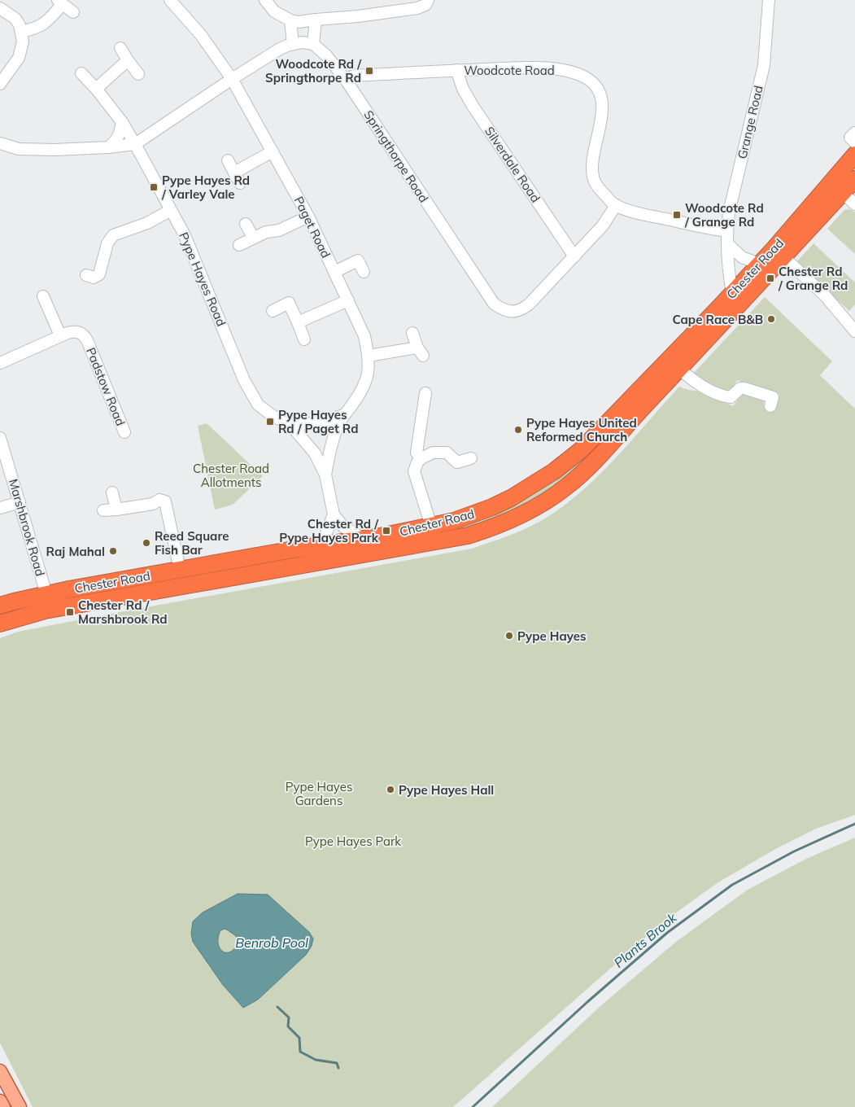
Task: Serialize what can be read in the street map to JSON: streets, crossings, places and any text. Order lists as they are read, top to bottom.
{
  "streets": {
    "highway": ["Chester Road"],
    "street": [
      "Woodcote Road",
      "Grange Road",
      "Springthorpe Road",
      "Silverdale Road",
      "Paget Road",
      "Pype Hayes Road",
      "Padstow Road",
      "Marshbrook Road"
    ]
  },
  "crossings": [
    ["Woodcote Road", "Grange Road"],
    ["Woodcote Road", "Springthorpe Road"],
    ["Woodcote Road", "Silverdale Road"],
    ["Grange Road", "Chester Road"],
    ["Springthorpe Road", "Silverdale Road"],
    ["Paget Road", "Pype Hayes Road"],
    ["Chester Road", "Marshbrook Road"]
  ],
  "water": ["Plants Brook", "Benrob Pool"],
  "parks": ["Chester Road Allotments", "Pype Hayes Gardens", "Pype Hayes Park"],
  "places": {
    "transit": [
      "Woodcote Rd / Springthorpe Rd",
      "Pype Hayes Rd / Varley Vale",
      "Woodcote Rd / Grange Rd",
      "Chester Rd / Grange Rd",
      "Pype Hayes Rd / Paget Rd",
      "Chester Rd / Pype Hayes Park",
      "Chester Rd / Marshbrook Rd"
    ],
    "other": [
      "Cape Race B&B",
      "Pype Hayes United Reformed Church",
      "Reed Square Fish Bar",
      "Raj Mahal",
      "Pype Hayes",
      "Pype Hayes Hall"
    ]
  }
}
